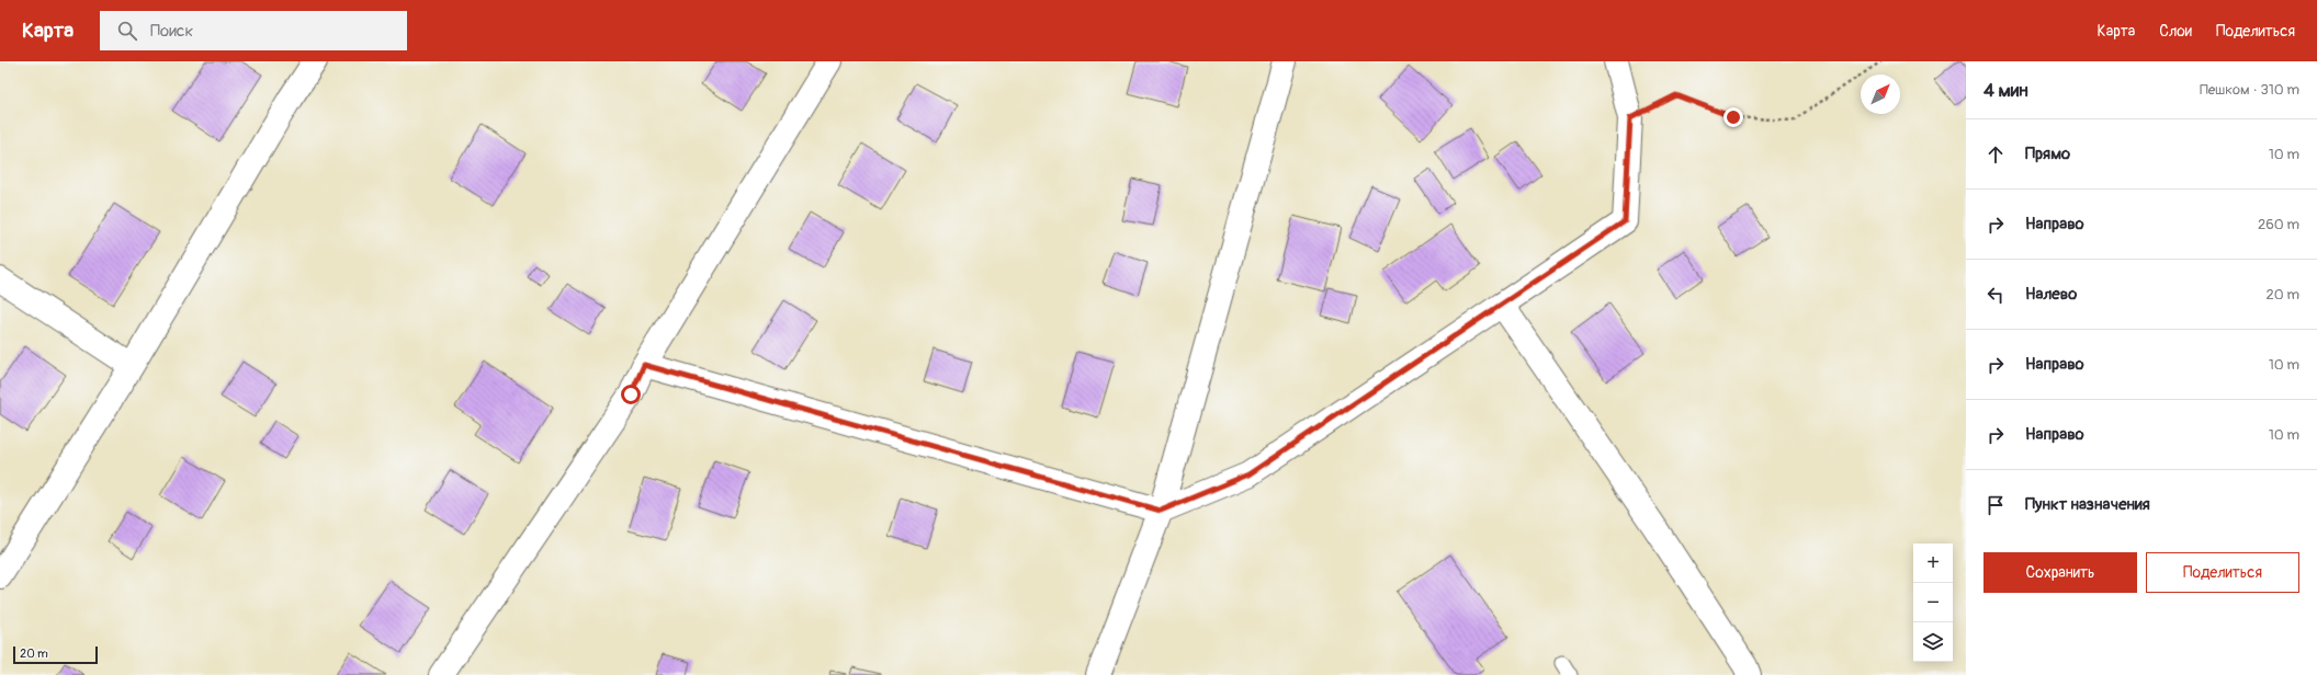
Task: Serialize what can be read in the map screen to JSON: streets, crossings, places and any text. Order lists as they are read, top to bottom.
{
  "scale_bar": "20 m",
  "north": "top right",
  "page": {
    "header": "Карта",
    "search": "Поиск",
    "nav": ["Карта", "Слои", "Поделиться"],
    "heading": ["4 мин", "Пешком · 310 m"],
    "list": [
      ["Прямо", "10 m"],
      ["Направо", "260 m"],
      ["Налево", "20 m"],
      ["Направо", "10 m"],
      ["Направо", "10 m"],
      "Пункт назначения"
    ],
    "buttons": ["Сохранить", "Поделиться"],
    "map_buttons": ["+", "−"],
    "scale": "20 m"
  }
}
